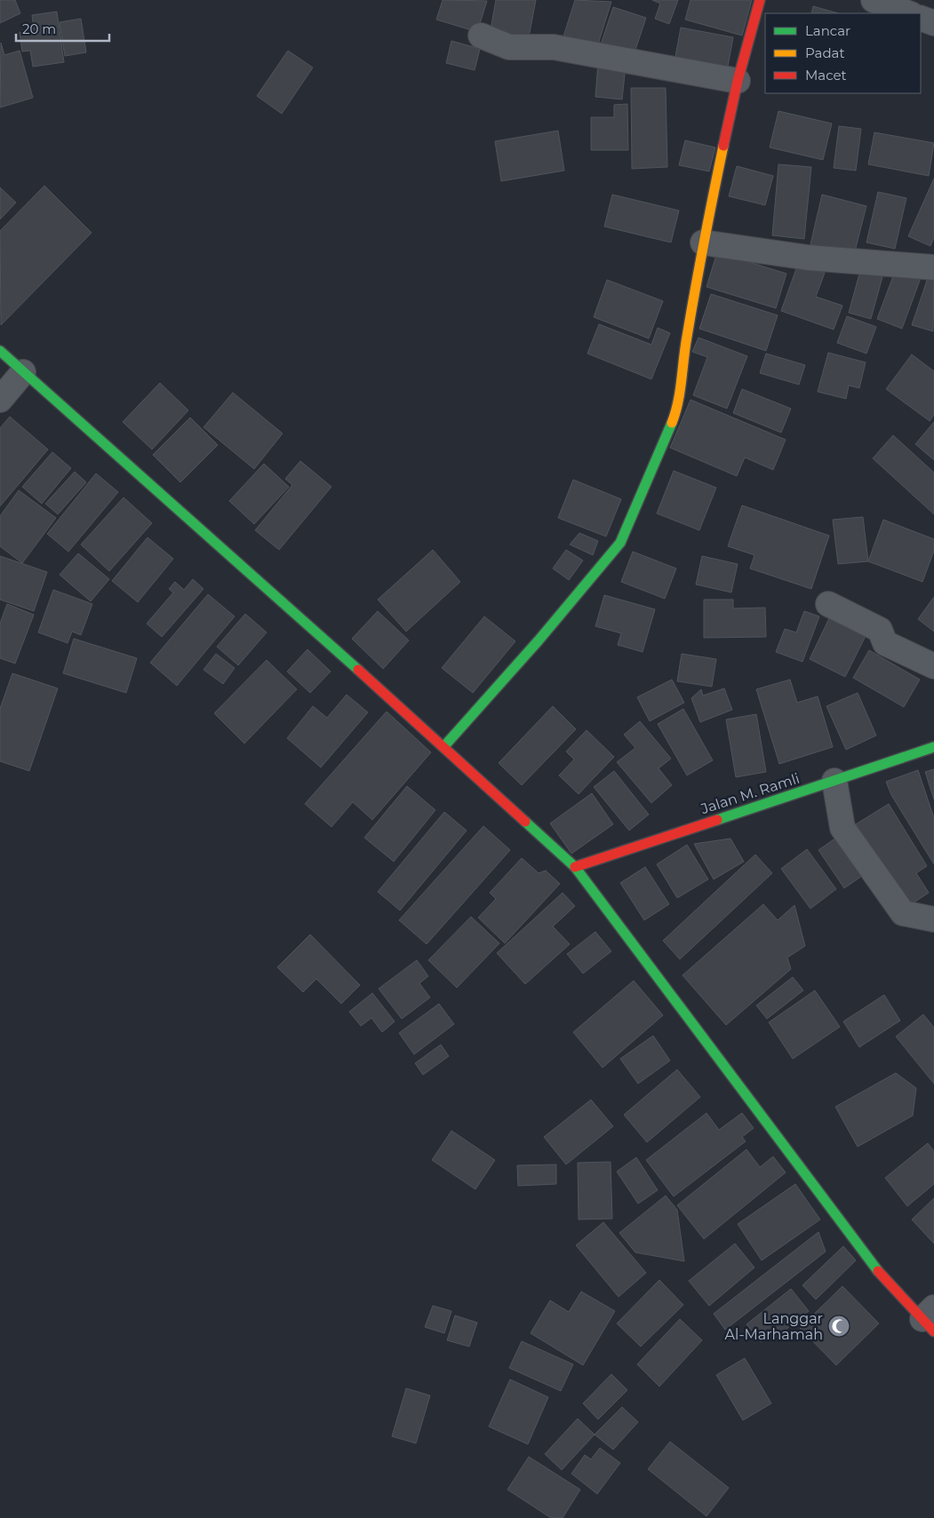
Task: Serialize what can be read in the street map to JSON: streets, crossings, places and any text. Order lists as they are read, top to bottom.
{
  "streets": {
    "street": ["Jalan M. Ramli"]
  },
  "places": {
    "mosque": ["Langgar Al-Marhamah"]
  },
  "legend": ["Lancar", "Padat", "Macet"],
  "scale_bar": "20 m"
}
